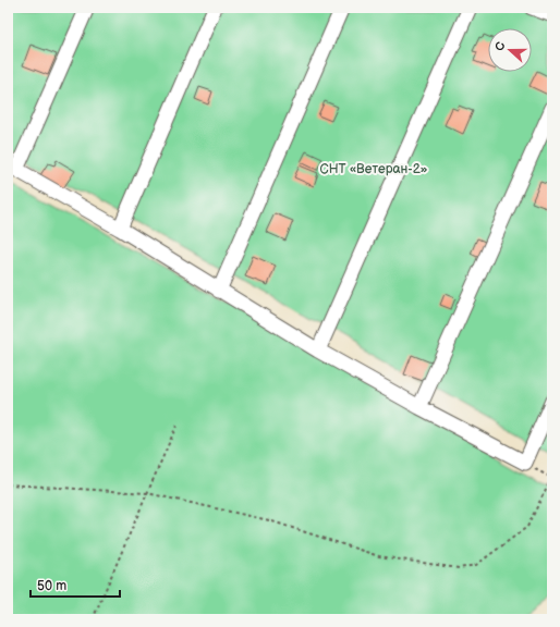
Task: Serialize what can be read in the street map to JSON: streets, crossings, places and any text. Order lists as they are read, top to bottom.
{
  "parks": ["СНТ «Ветеран-2»"],
  "scale_bar": "50 m",
  "north": "left"
}
